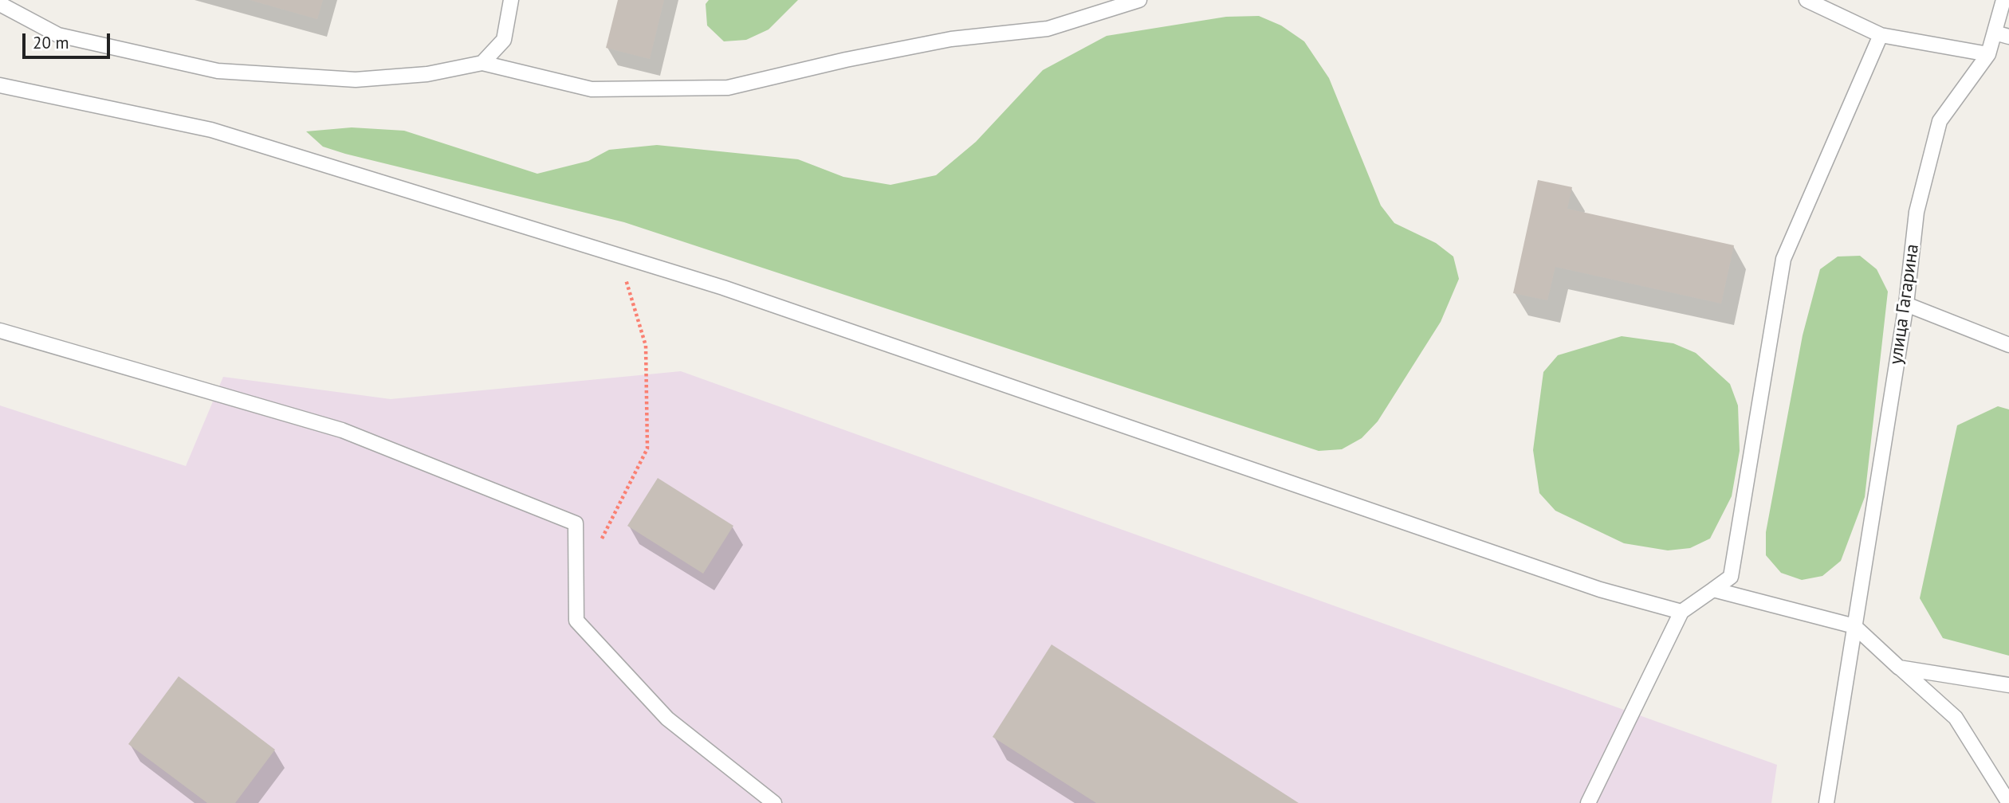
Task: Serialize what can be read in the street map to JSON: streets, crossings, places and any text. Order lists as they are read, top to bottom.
{
  "streets": {
    "lane": ["улица Гагарина"]
  },
  "scale_bar": "20 m"
}
